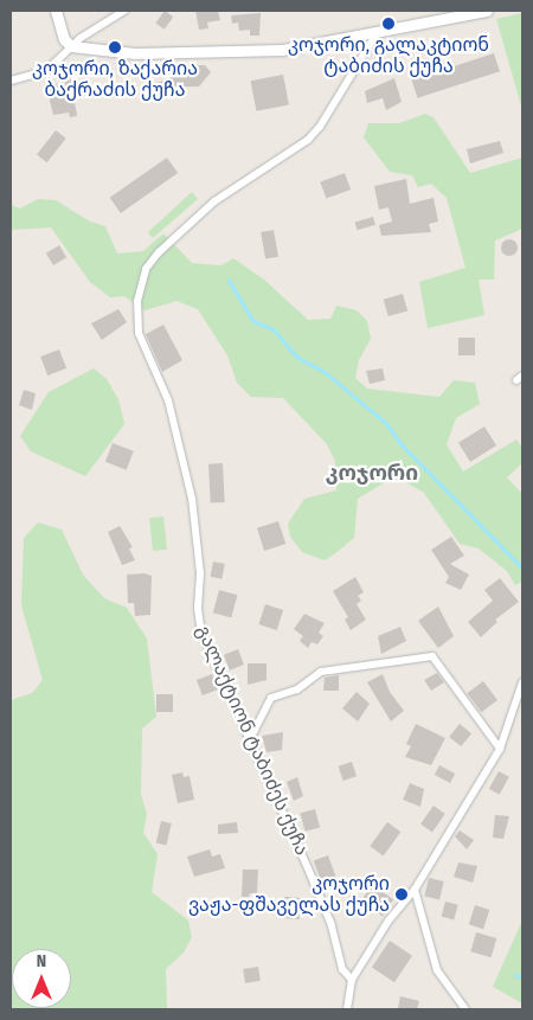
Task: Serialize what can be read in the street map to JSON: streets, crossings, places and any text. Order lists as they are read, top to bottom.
{
  "streets": {
    "street": ["გალაქტიონ ტაბიძეს ქუჩა"]
  },
  "districts": ["კოჯორი"],
  "places": ["კოჯორი, გალაკტიონ ტაბიძის ქუჩა", "კოჯორი, ზაქარია ბაქრაძის ქუჩა", "კოჯორი ვაჟა-ფშაველას ქუჩა"],
  "north": "top"
}
